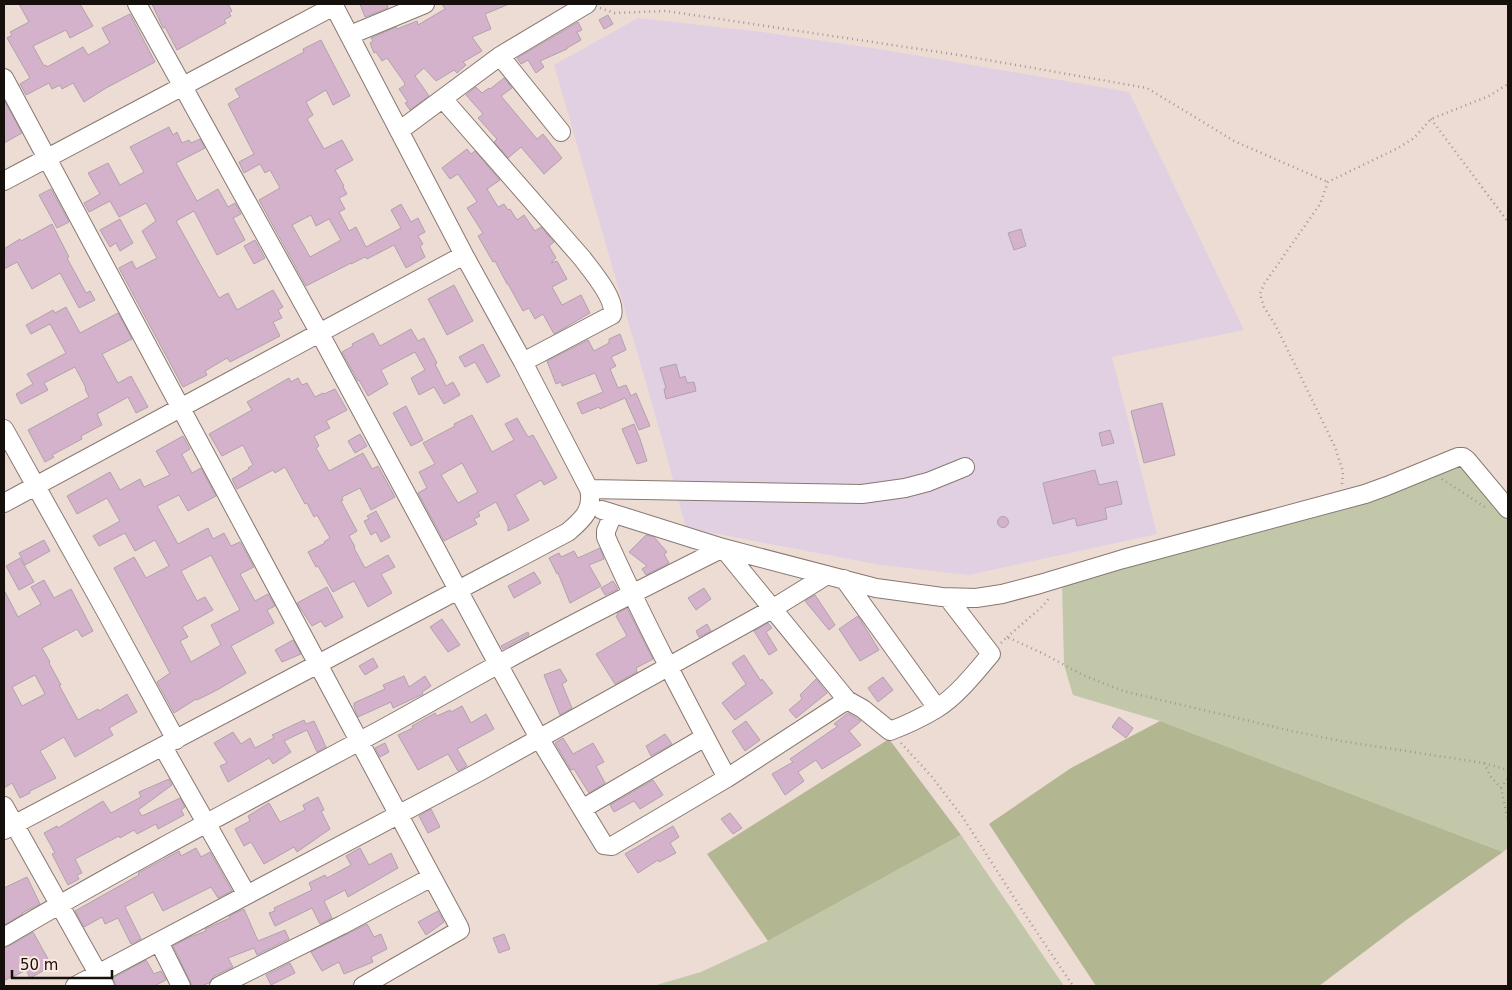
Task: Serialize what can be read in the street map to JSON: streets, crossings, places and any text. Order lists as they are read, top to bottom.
{
  "scale_bar": "50 m"
}
